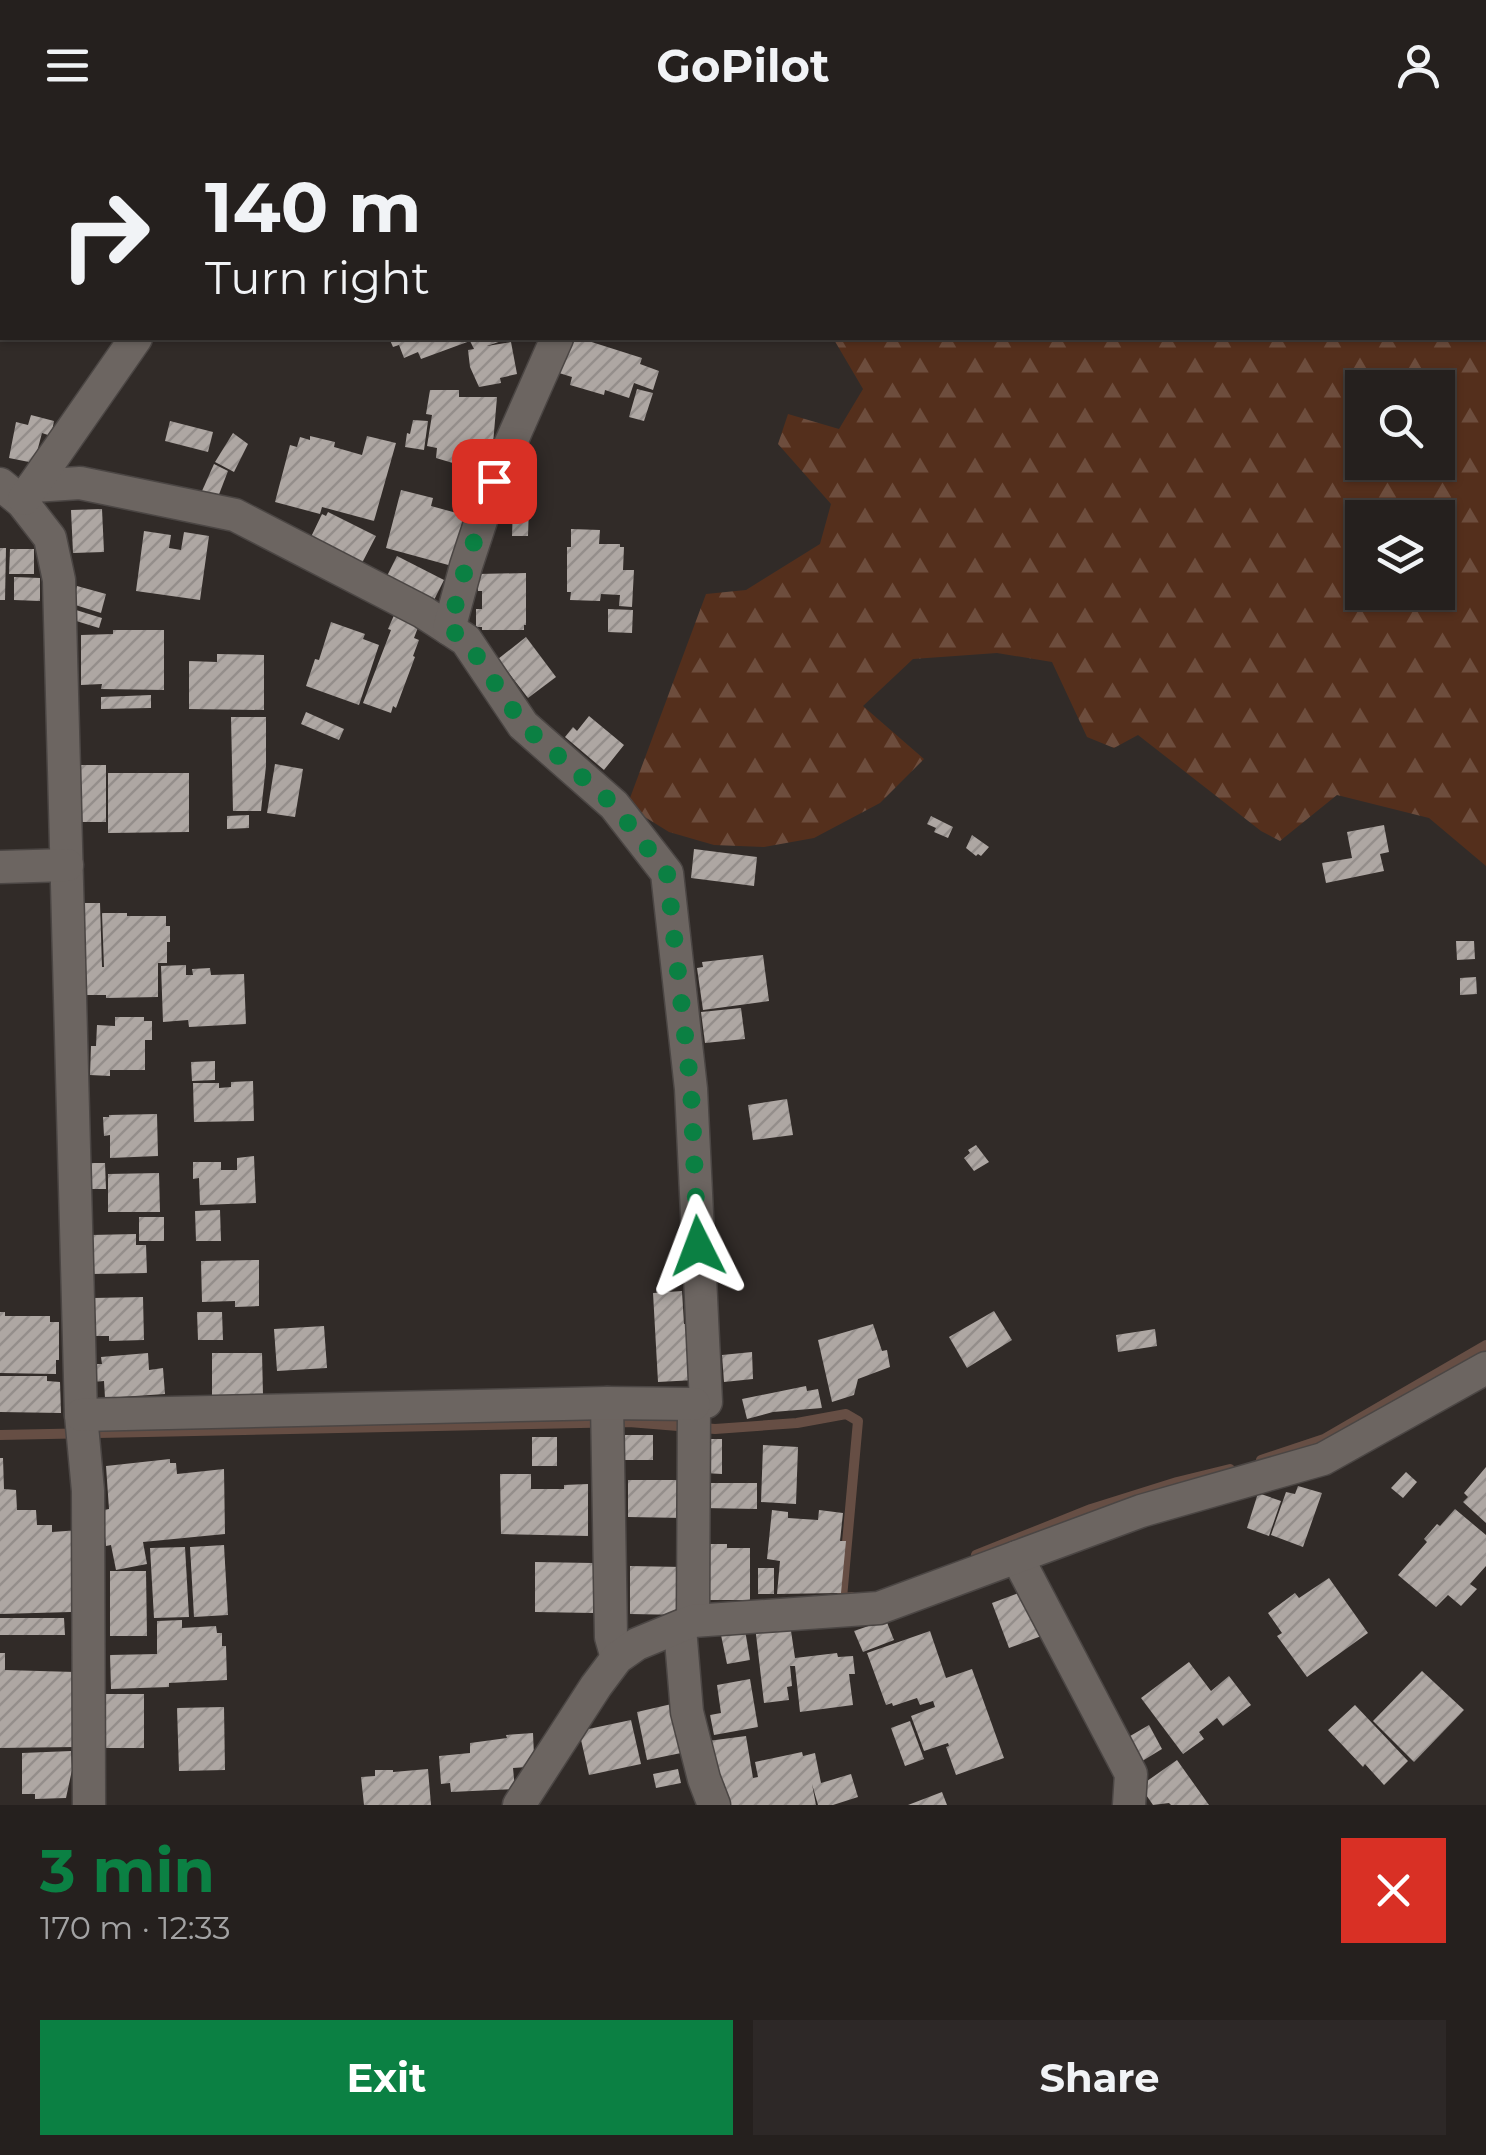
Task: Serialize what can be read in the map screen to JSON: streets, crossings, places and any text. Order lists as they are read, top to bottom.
{
  "page": {
    "header": "GoPilot",
    "turn": ["140 m", "Turn right"],
    "heading": ["3 min", "170 m · 12:33"],
    "buttons": ["Exit", "Share"]
  }
}
